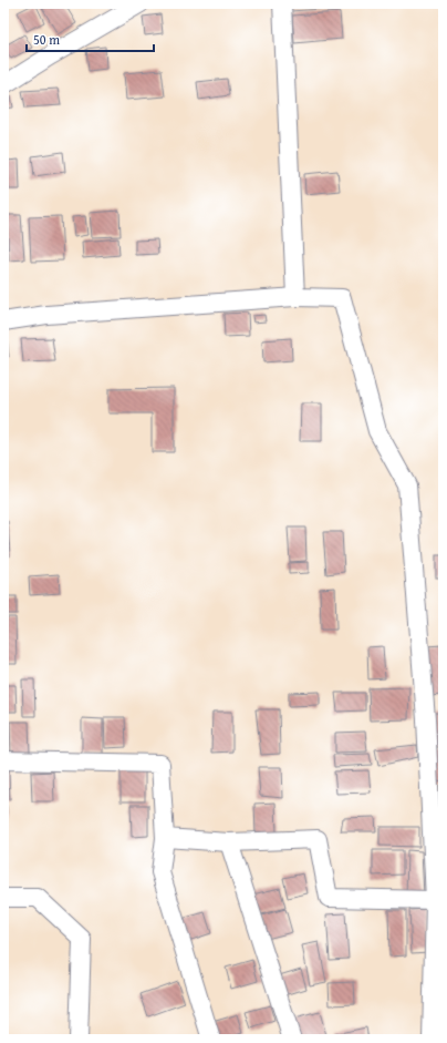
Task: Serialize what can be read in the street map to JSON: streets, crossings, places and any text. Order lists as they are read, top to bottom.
{
  "scale_bar": "50 m"
}
